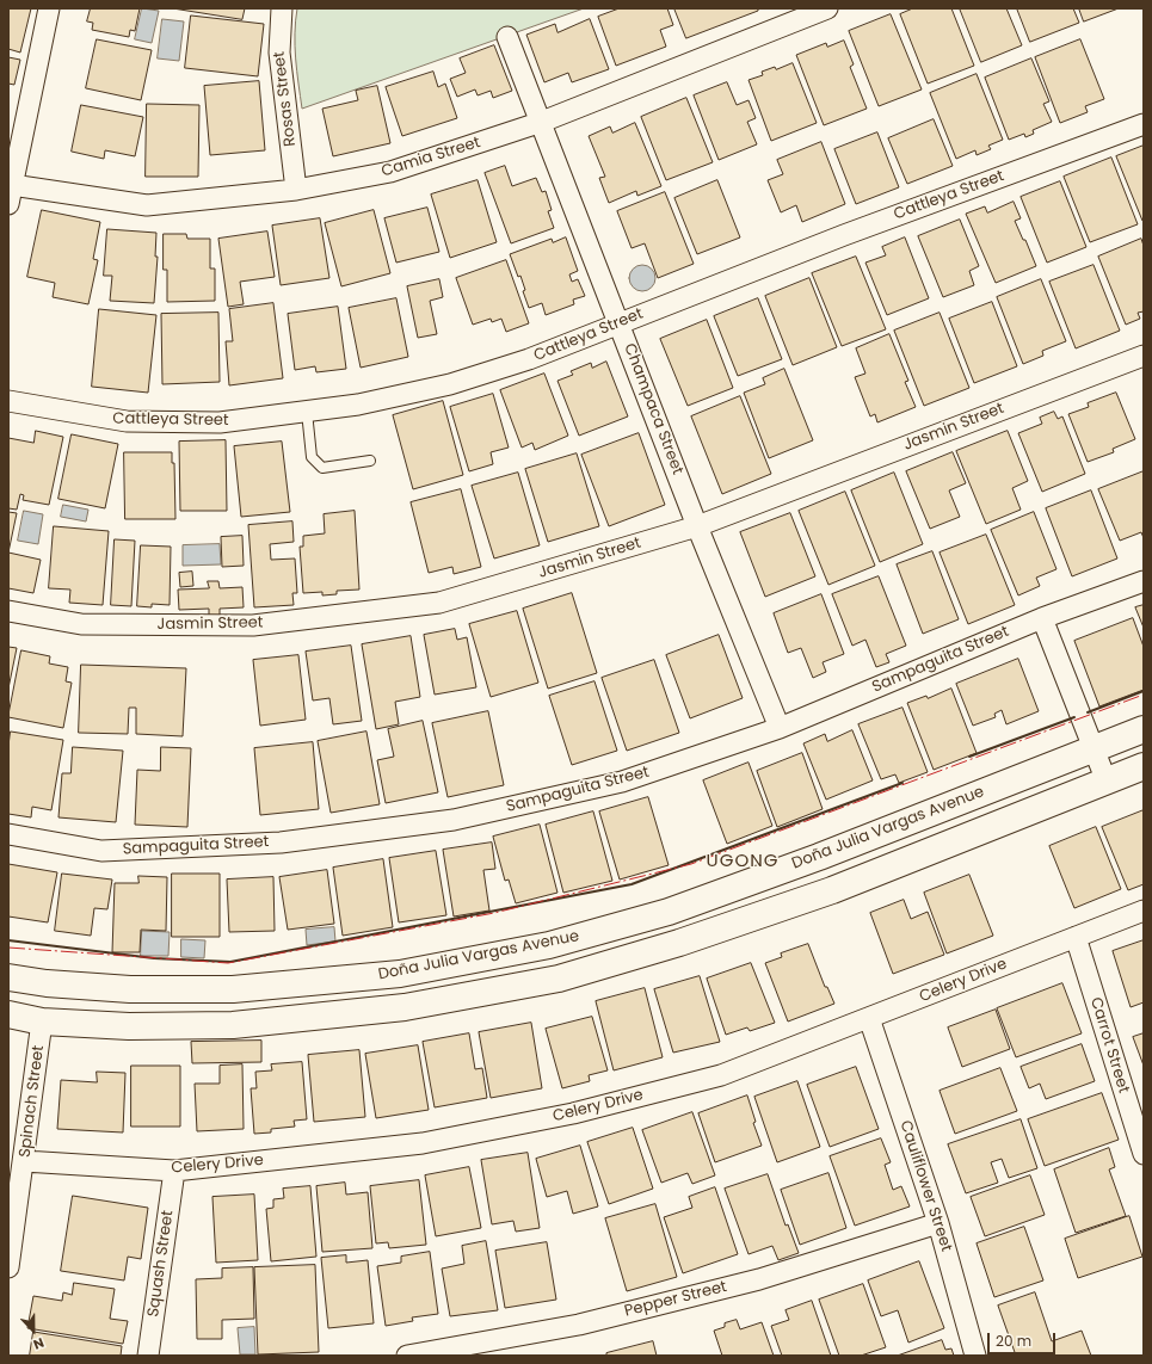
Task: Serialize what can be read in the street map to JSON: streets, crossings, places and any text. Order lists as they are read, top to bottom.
{
  "streets": {
    "main road": ["Doña Julia Vargas Avenue"],
    "street": [
      "Rosas Street",
      "Camia Street",
      "Cattleya Street",
      "Champaca Street",
      "Jasmin Street",
      "Sampaguita Street",
      "Celery Drive",
      "Carrot Street",
      "Spinach Street",
      "Cauliflower Street",
      "Squash Street",
      "Pepper Street"
    ]
  },
  "crossings": [
    ["Rosas Street", "Camia Street"],
    ["Camia Street", "Champaca Street"],
    ["Cattleya Street", "Champaca Street"],
    ["Champaca Street", "Jasmin Street"],
    ["Champaca Street", "Sampaguita Street"],
    ["Celery Drive", "Carrot Street"],
    ["Celery Drive", "Spinach Street"],
    ["Celery Drive", "Cauliflower Street"],
    ["Celery Drive", "Squash Street"],
    ["Cauliflower Street", "Pepper Street"]
  ],
  "districts": ["UGONG"],
  "scale_bar": "20 m",
  "north": "bottom"
}
